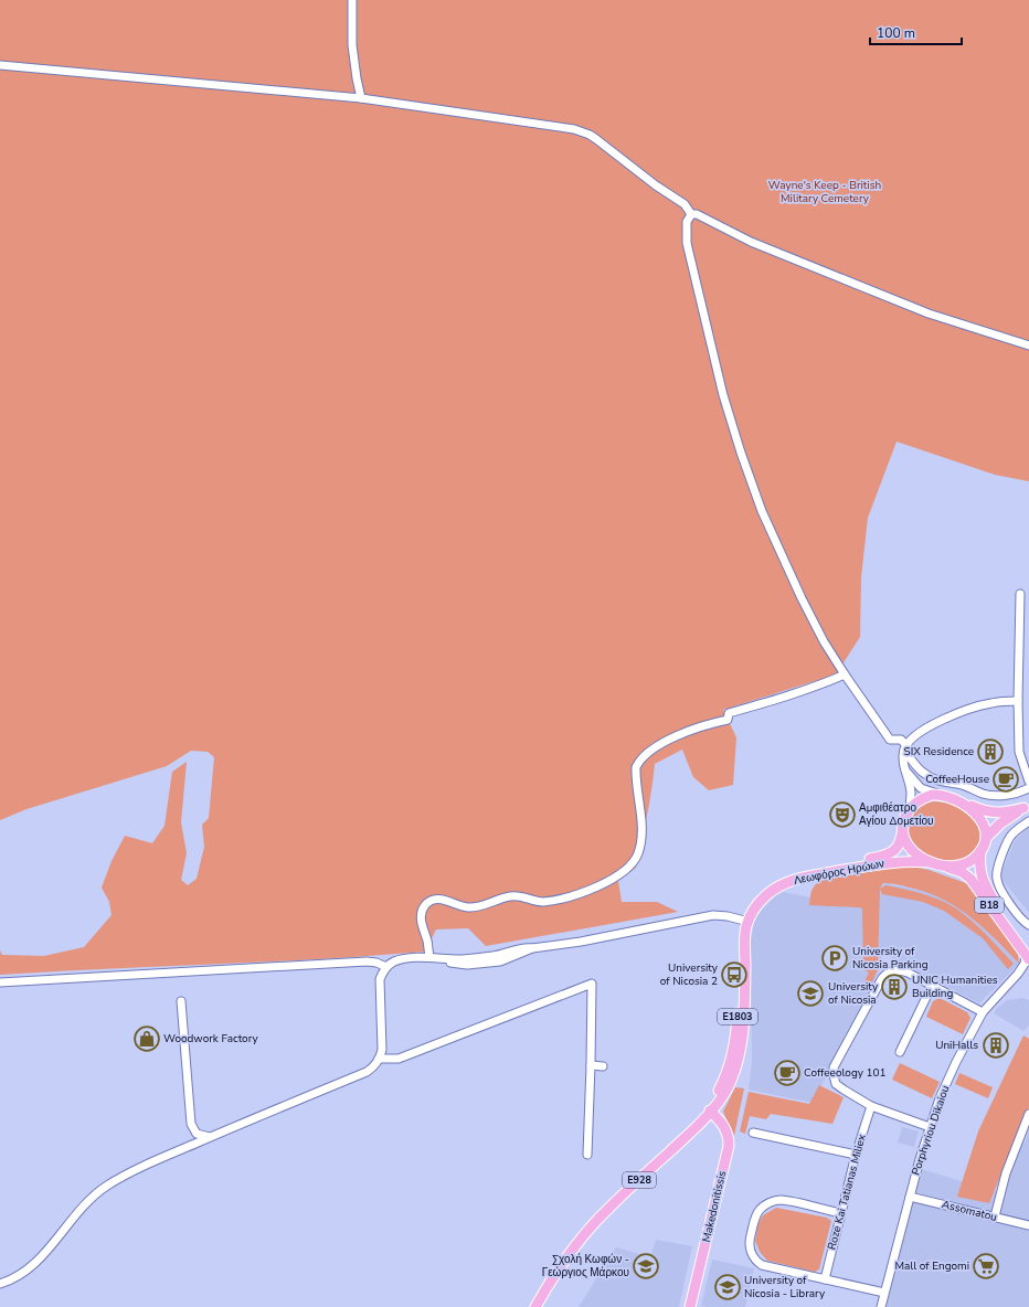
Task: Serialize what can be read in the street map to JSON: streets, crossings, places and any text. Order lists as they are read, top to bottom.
{
  "streets": {
    "main road": [
      "Λεωφόρος Ηρώων",
      "B18",
      "E1803",
      "E928",
      "Makedonitissis"
    ],
    "street": ["Porphyriou Dikaiou", "Roze Kai Tatianas Miliex", "Assomatou"]
  },
  "crossings": [
    ["Λεωφόρος Ηρώων", "B18"],
    ["Λεωφόρος Ηρώων", "Makedonitissis"],
    ["B18", "Porphyriou Dikaiou"],
    ["Porphyriou Dikaiou", "Assomatou"]
  ],
  "parks": ["Wayne's Keep - British Military Cemetery"],
  "places": {
    "building": ["SIX Residence", "UNIC Humanities Building", "UniHalls"],
    "cafe": ["CoffeeHouse", "Coffeeology 101"],
    "theatre": ["Αμφιθέατρο Αγίου Δομετίου"],
    "parking": ["University of Nicosia Parking"],
    "bus stop": ["University of Nicosia 2"],
    "school or university": ["University of Nicosia", "Σχολή Κωφών - Γεώργιος Μάρκου", "University of Nicosia - Library"],
    "shop": ["Woodwork Factory"],
    "supermarket": ["Mall of Engomi"]
  },
  "scale_bar": "100 m"
}
